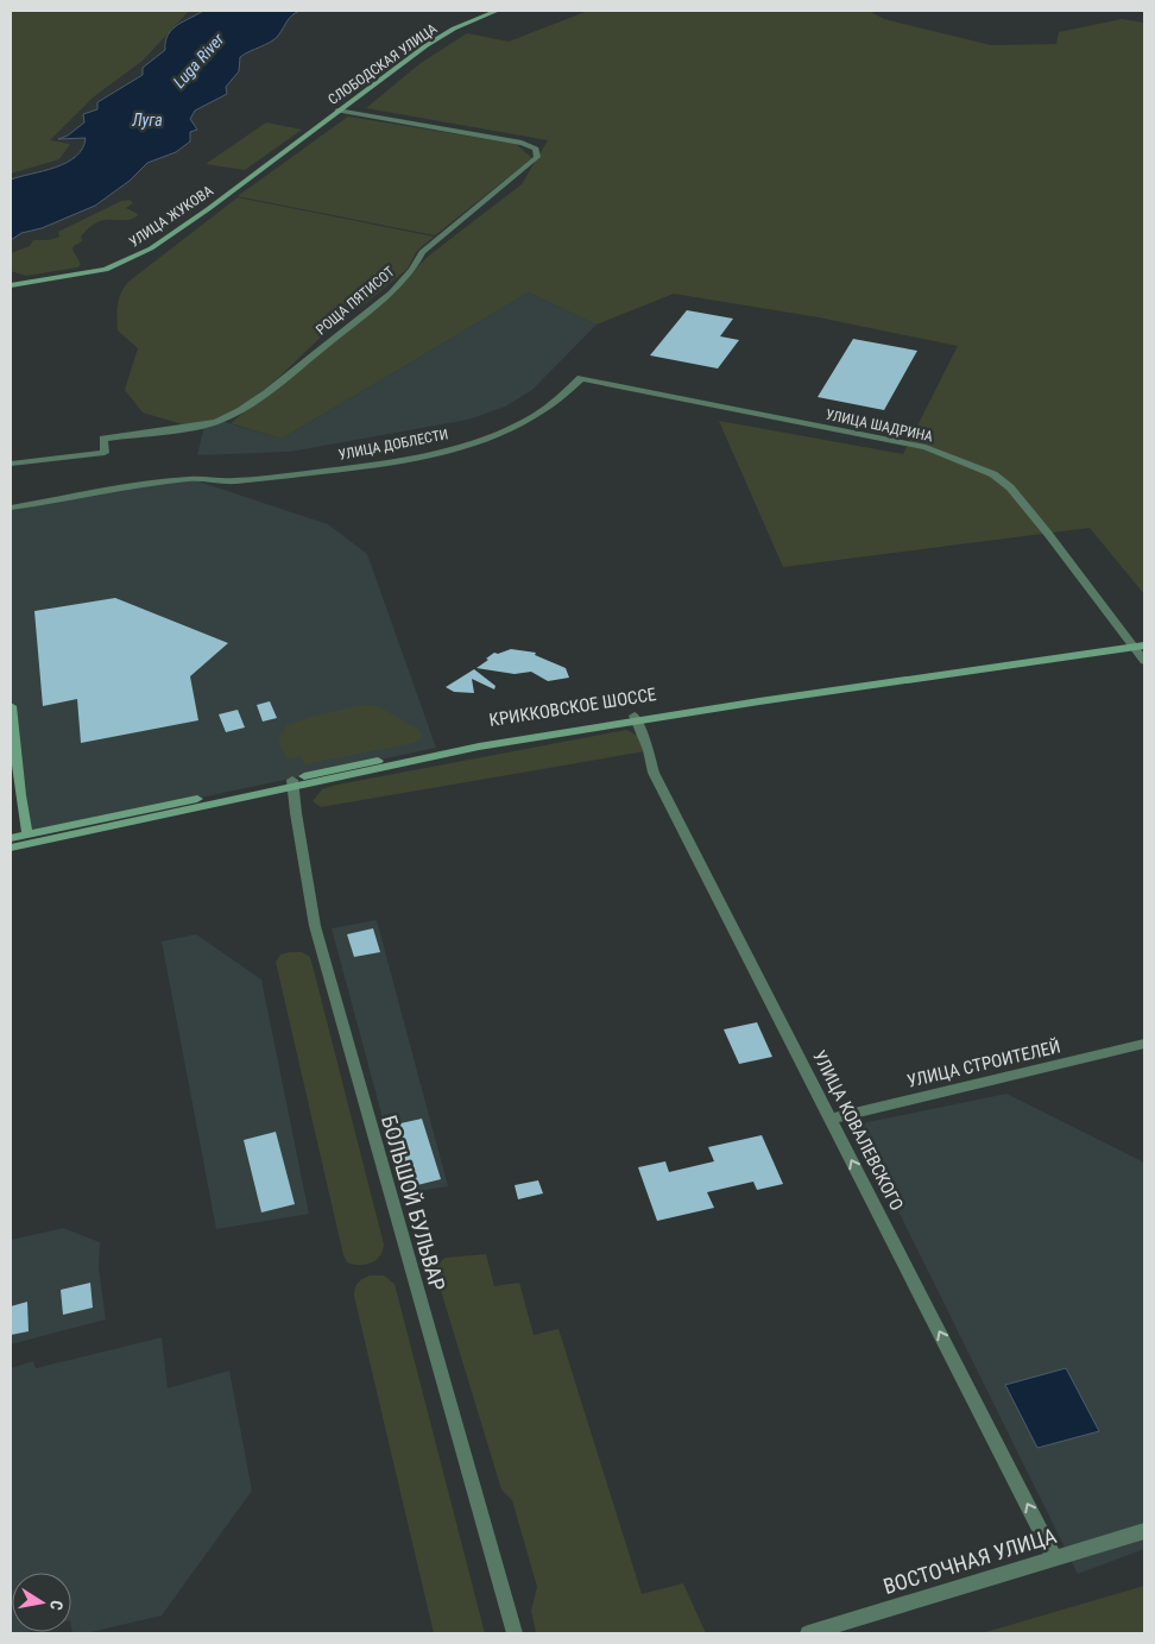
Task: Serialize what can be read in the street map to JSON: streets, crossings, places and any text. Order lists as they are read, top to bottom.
{
  "streets": {
    "street": [
      "СЛОБОДСКАЯ УЛИЦА",
      "УЛИЦА ЖУКОВА",
      "РОЩА ПЯТИСОТ",
      "УЛИЦА ШАДРИНА",
      "УЛИЦА ДОБЛЕСТИ",
      "УЛИЦА СТРОИТЕЛЕЙ",
      "УЛИЦА КОВАЛЕВСКОГО",
      "БОЛЬШОЙ БУЛЬВАР",
      "ВОСТОЧНАЯ УЛИЦА"
    ]
  },
  "crossings": [
    ["СЛОБОДСКАЯ УЛИЦА", "УЛИЦА ЖУКОВА"],
    ["СЛОБОДСКАЯ УЛИЦА", "РОЩА ПЯТИСОТ"],
    ["УЛИЦА ШАДРИНА", "УЛИЦА ДОБЛЕСТИ"],
    ["УЛИЦА СТРОИТЕЛЕЙ", "УЛИЦА КОВАЛЕВСКОГО"],
    ["УЛИЦА КОВАЛЕВСКОГО", "ВОСТОЧНАЯ УЛИЦА"]
  ],
  "one_way": ["УЛИЦА КОВАЛЕВСКОГО"],
  "water": ["Luga River", "Луга"],
  "north": "right"
}
